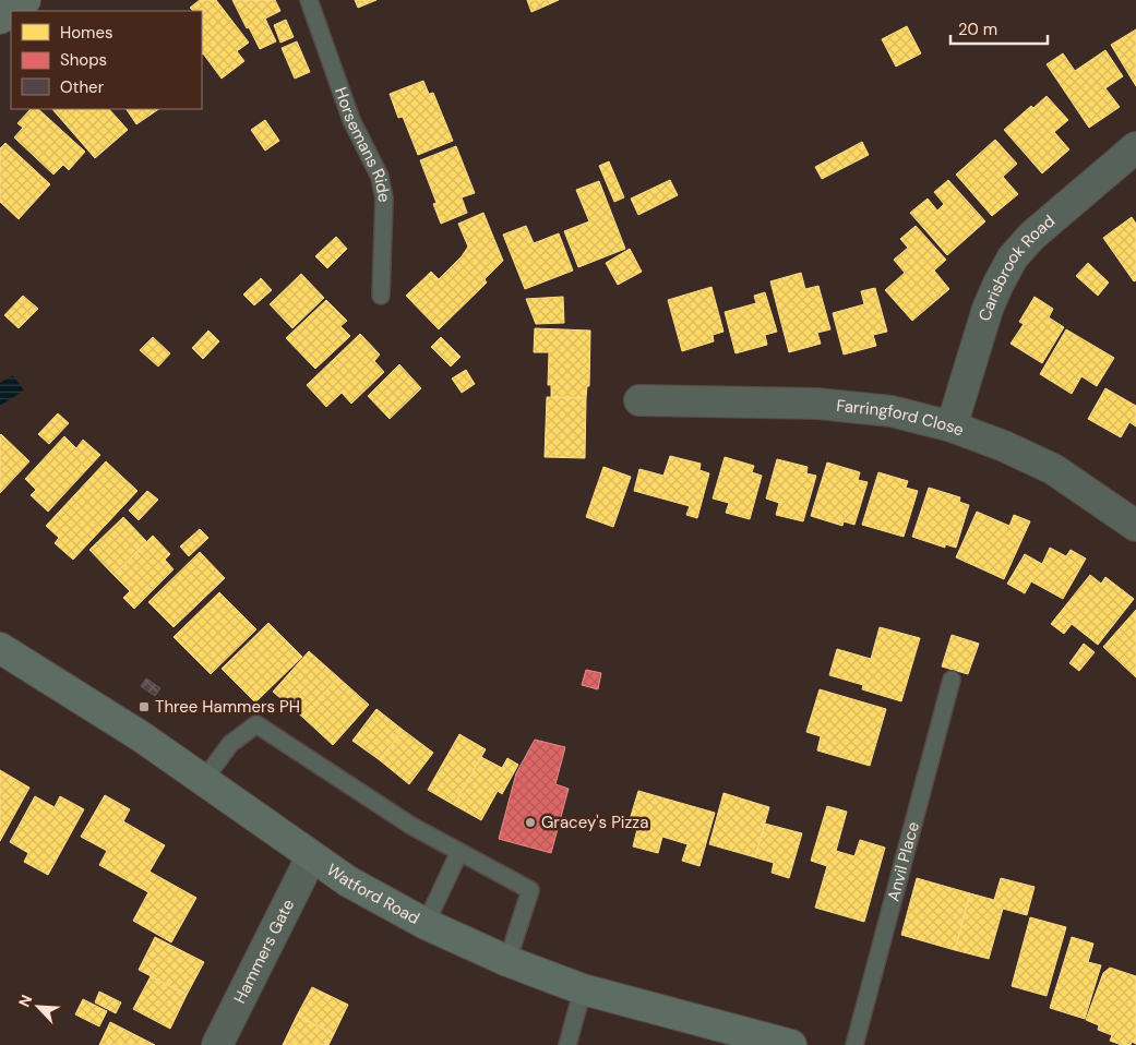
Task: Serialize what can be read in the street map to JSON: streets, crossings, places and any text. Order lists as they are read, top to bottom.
{
  "streets": {
    "main road": ["Watford Road"],
    "street": ["Carisbrook Road", "Farringford Close", "Hammers Gate"],
    "lane": ["Horsemans Ride", "Anvil Place"]
  },
  "crossings": [
    ["Carisbrook Road", "Farringford Close"],
    ["Watford Road", "Hammers Gate"]
  ],
  "places": {
    "transit": ["Three Hammers PH"],
    "other": ["Gracey's Pizza"]
  },
  "legend": ["Homes", "Shops", "Other"],
  "scale_bar": "20 m",
  "north": "top left"
}
